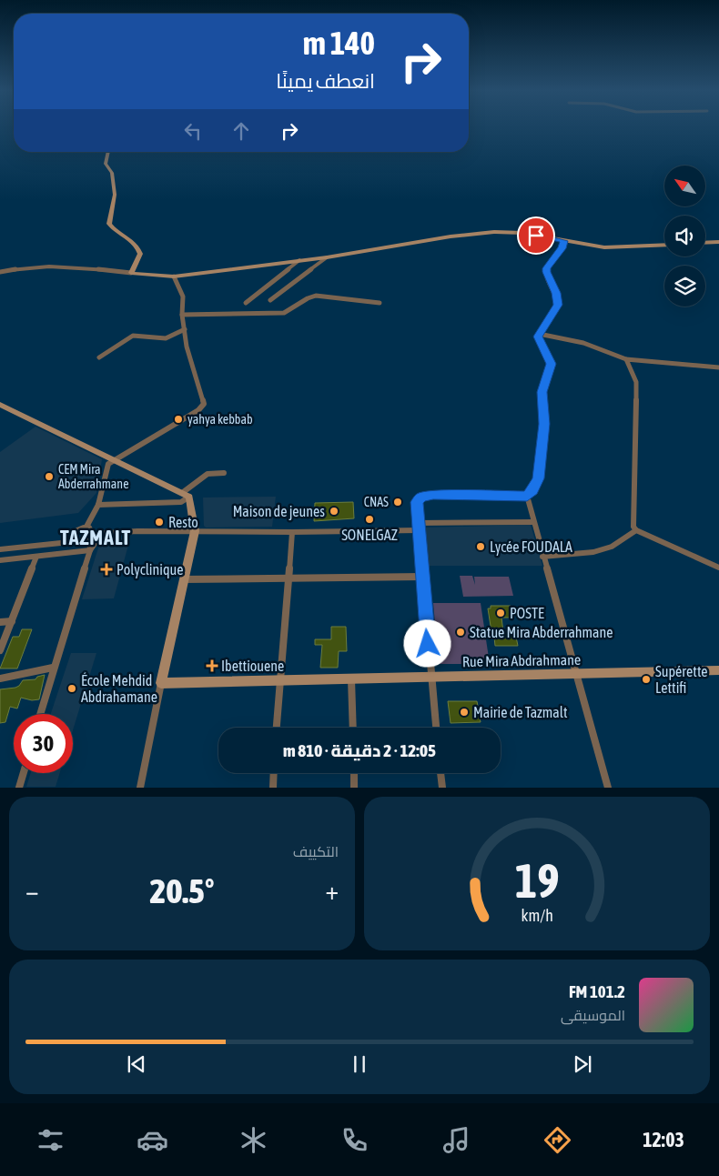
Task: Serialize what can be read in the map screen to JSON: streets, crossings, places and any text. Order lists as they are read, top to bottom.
{
  "streets": {
    "street": ["Rue Mira Abdrahmane"]
  },
  "districts": ["TAZMALT"],
  "places": {
    "other": [
      "yahya kebbab",
      "CEM Mira Abderrahmane",
      "CNAS",
      "Maison de jeunes",
      "SONELGAZ",
      "Resto",
      "Lycée FOUDALA",
      "POSTE",
      "Statue Mira Abderrahmane",
      "Supérette Lettifi",
      "École Mehdid Abdrahamane",
      "Mairie de Tazmalt"
    ],
    "health": ["Polyclinique", "Ibettiouene"]
  },
  "north": "top left",
  "page": {
    "turn": ["140 m", "انعطف يمينًا"],
    "limit": "30",
    "trip": "12:05 · 2 دقيقة · 810 m",
    "tile": "التكييف",
    "heat": ["−", "20.5°", "+"],
    "song": ["101.2 FM", "الموسيقى"],
    "tabs": "12:03",
    "gauge": ["19", "km/h"]
  }
}
